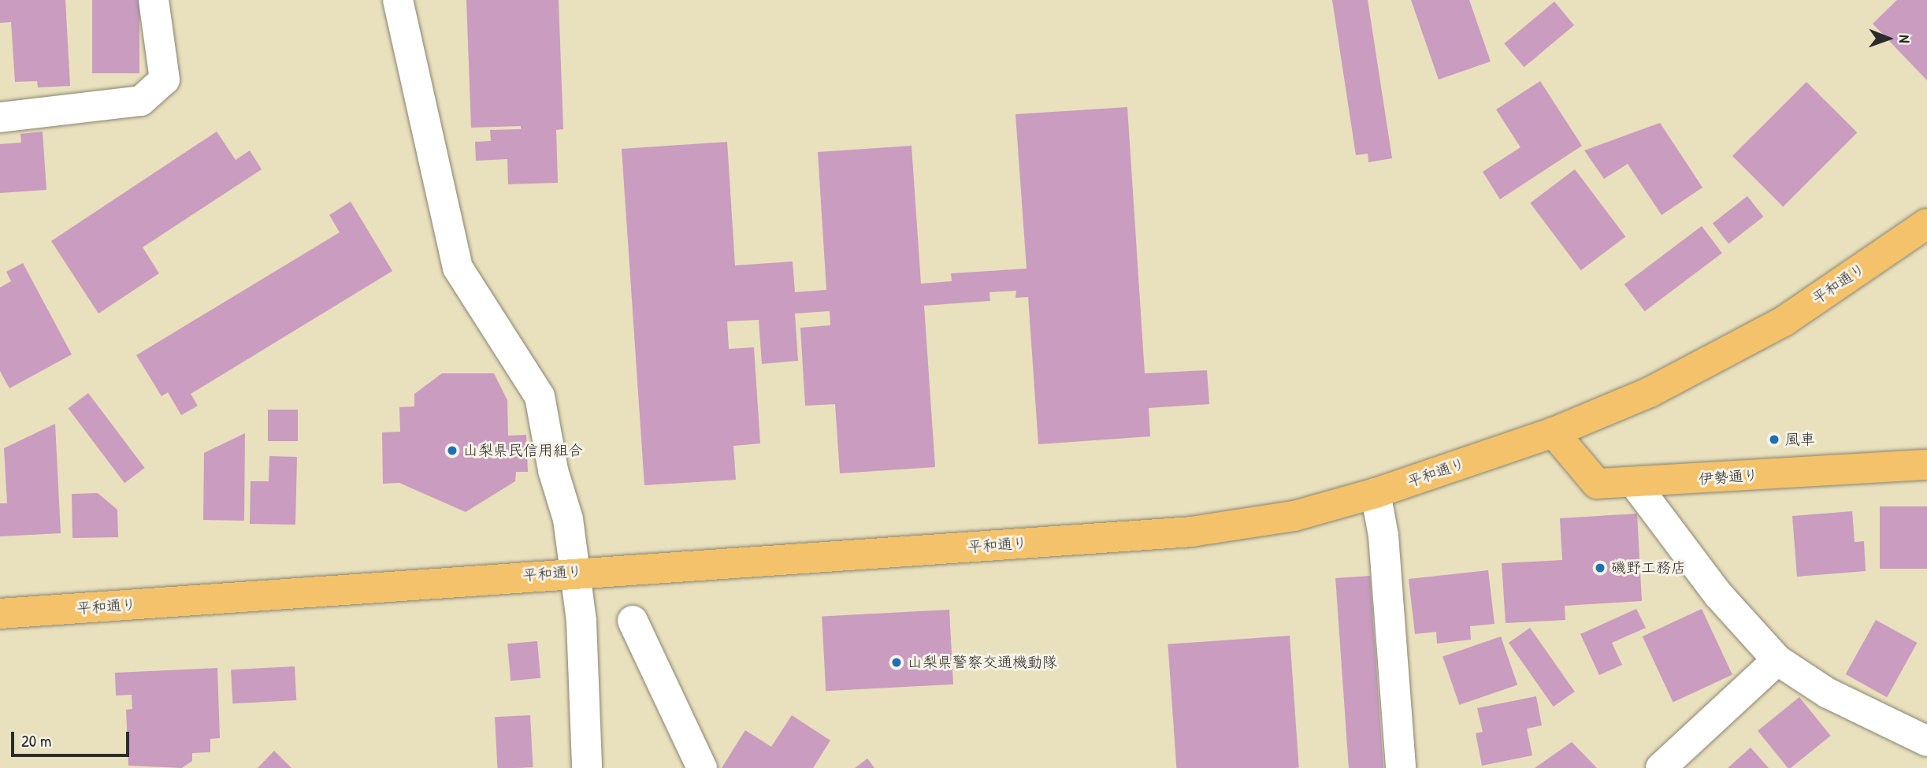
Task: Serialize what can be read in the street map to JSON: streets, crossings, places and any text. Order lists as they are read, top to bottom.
{
  "streets": {
    "main road": ["平和通り", "伊勢通り"]
  },
  "crossings": [
    ["平和通り", "伊勢通り"]
  ],
  "places": [
    "風車",
    "山梨県民信用組合",
    "磯野工務店",
    "山梨県警察交通機動隊"
  ],
  "scale_bar": "20 m",
  "north": "right"
}
